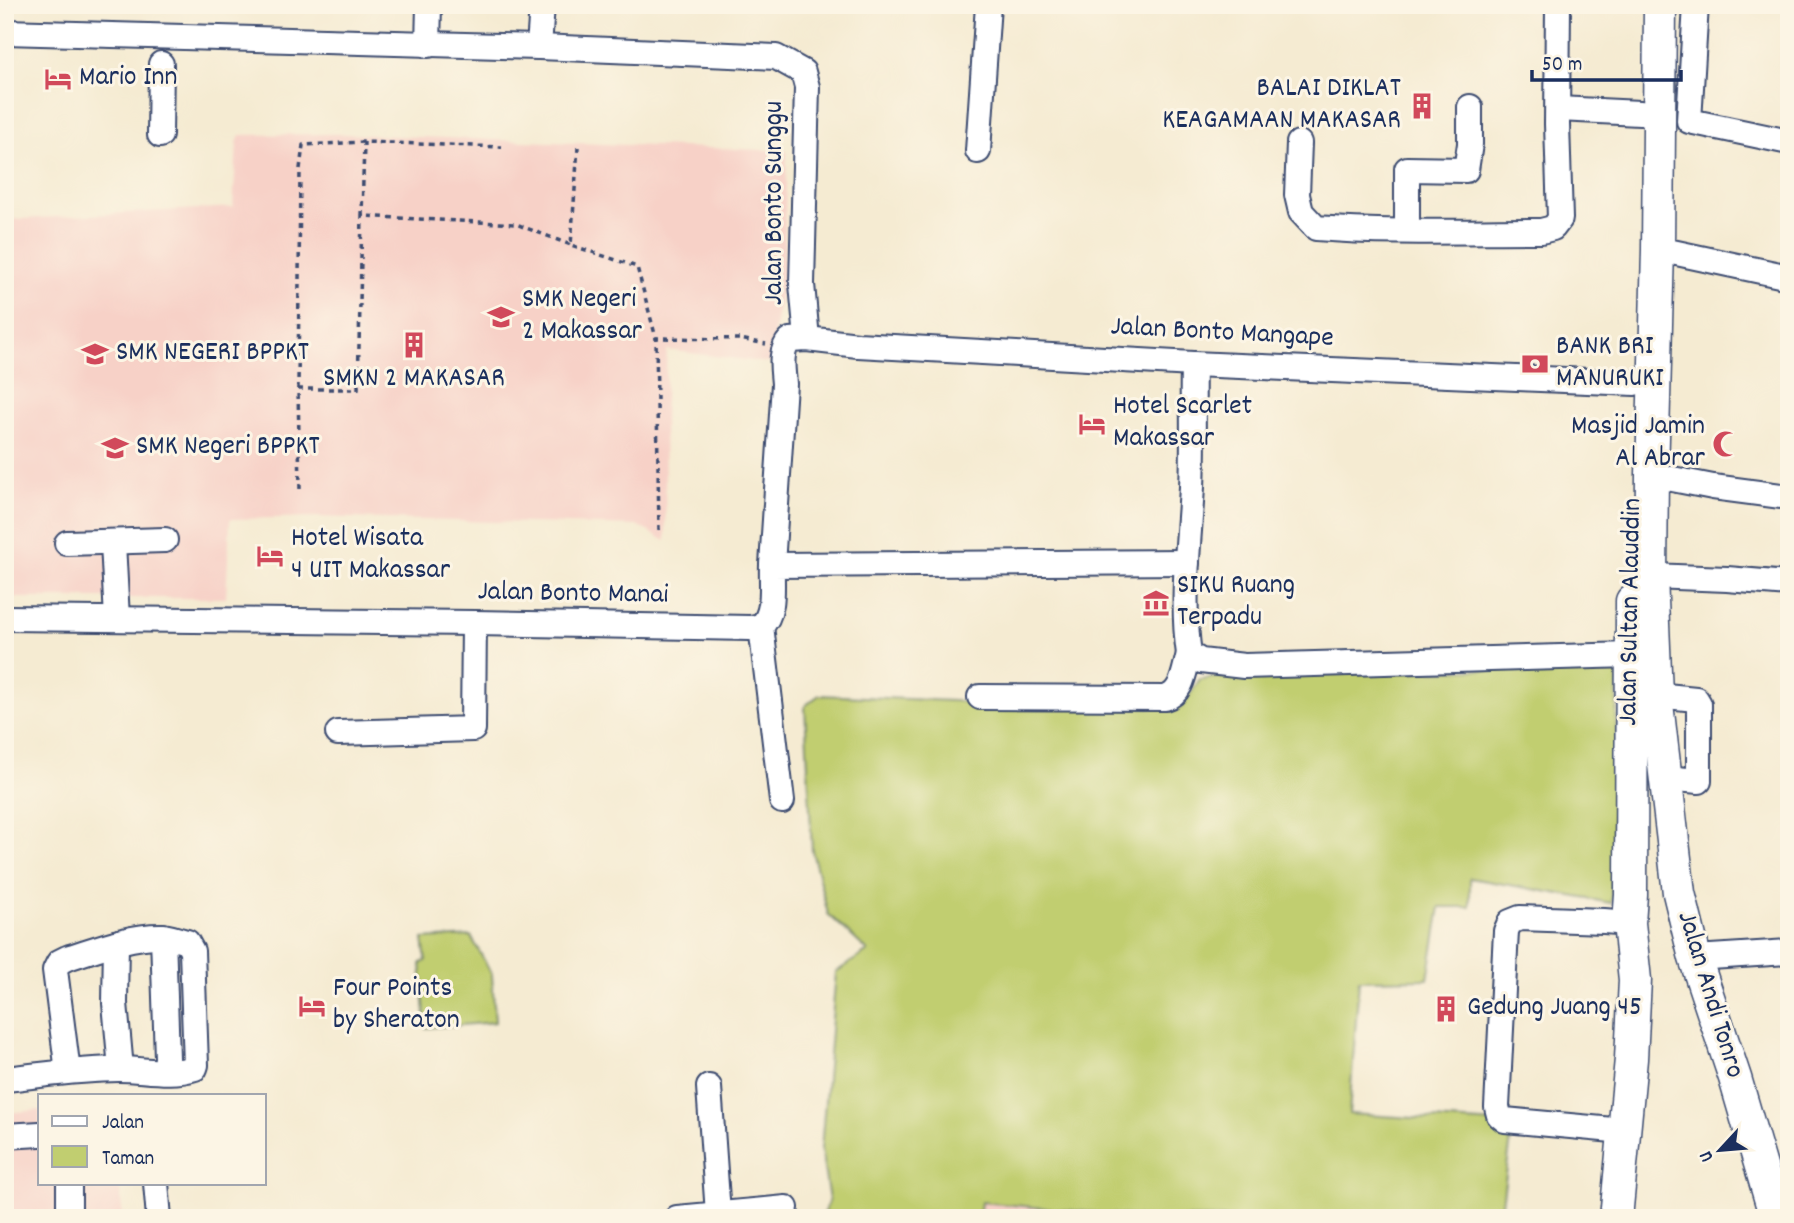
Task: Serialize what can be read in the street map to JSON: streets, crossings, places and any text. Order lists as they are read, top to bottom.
{
  "streets": {
    "main road": ["Jalan Sultan Alauddin", "Jalan Andi Tonro"],
    "street": ["Jalan Bonto Sunggu", "Jalan Bonto Mangape", "Jalan Bonto Manai"]
  },
  "crossings": [
    ["Jalan Bonto Sunggu", "Jalan Bonto Mangape"],
    ["Jalan Bonto Mangape", "Jalan Sultan Alauddin"],
    ["Jalan Sultan Alauddin", "Jalan Andi Tonro"]
  ],
  "places": {
    "hotel": [
      "Mario Inn",
      "Hotel Scarlet Makassar",
      "Hotel Wisata 4 UIT Makassar",
      "Four Points by Sheraton"
    ],
    "building": ["BALAI DIKLAT KEAGAMAAN MAKASAR", "SMKN 2 MAKASAR", "Gedung Juang 45"],
    "school or university": ["SMK Negeri 2 Makassar", "SMK NEGERI BPPKT", "SMK Negeri BPPKT"],
    "bank": ["BANK BRI MANURUKI"],
    "mosque": ["Masjid Jamin Al Abrar"],
    "museum": ["SIKU Ruang Terpadu"]
  },
  "legend": ["Jalan", "Taman"],
  "scale_bar": "50 m",
  "north": "bottom left"
}
